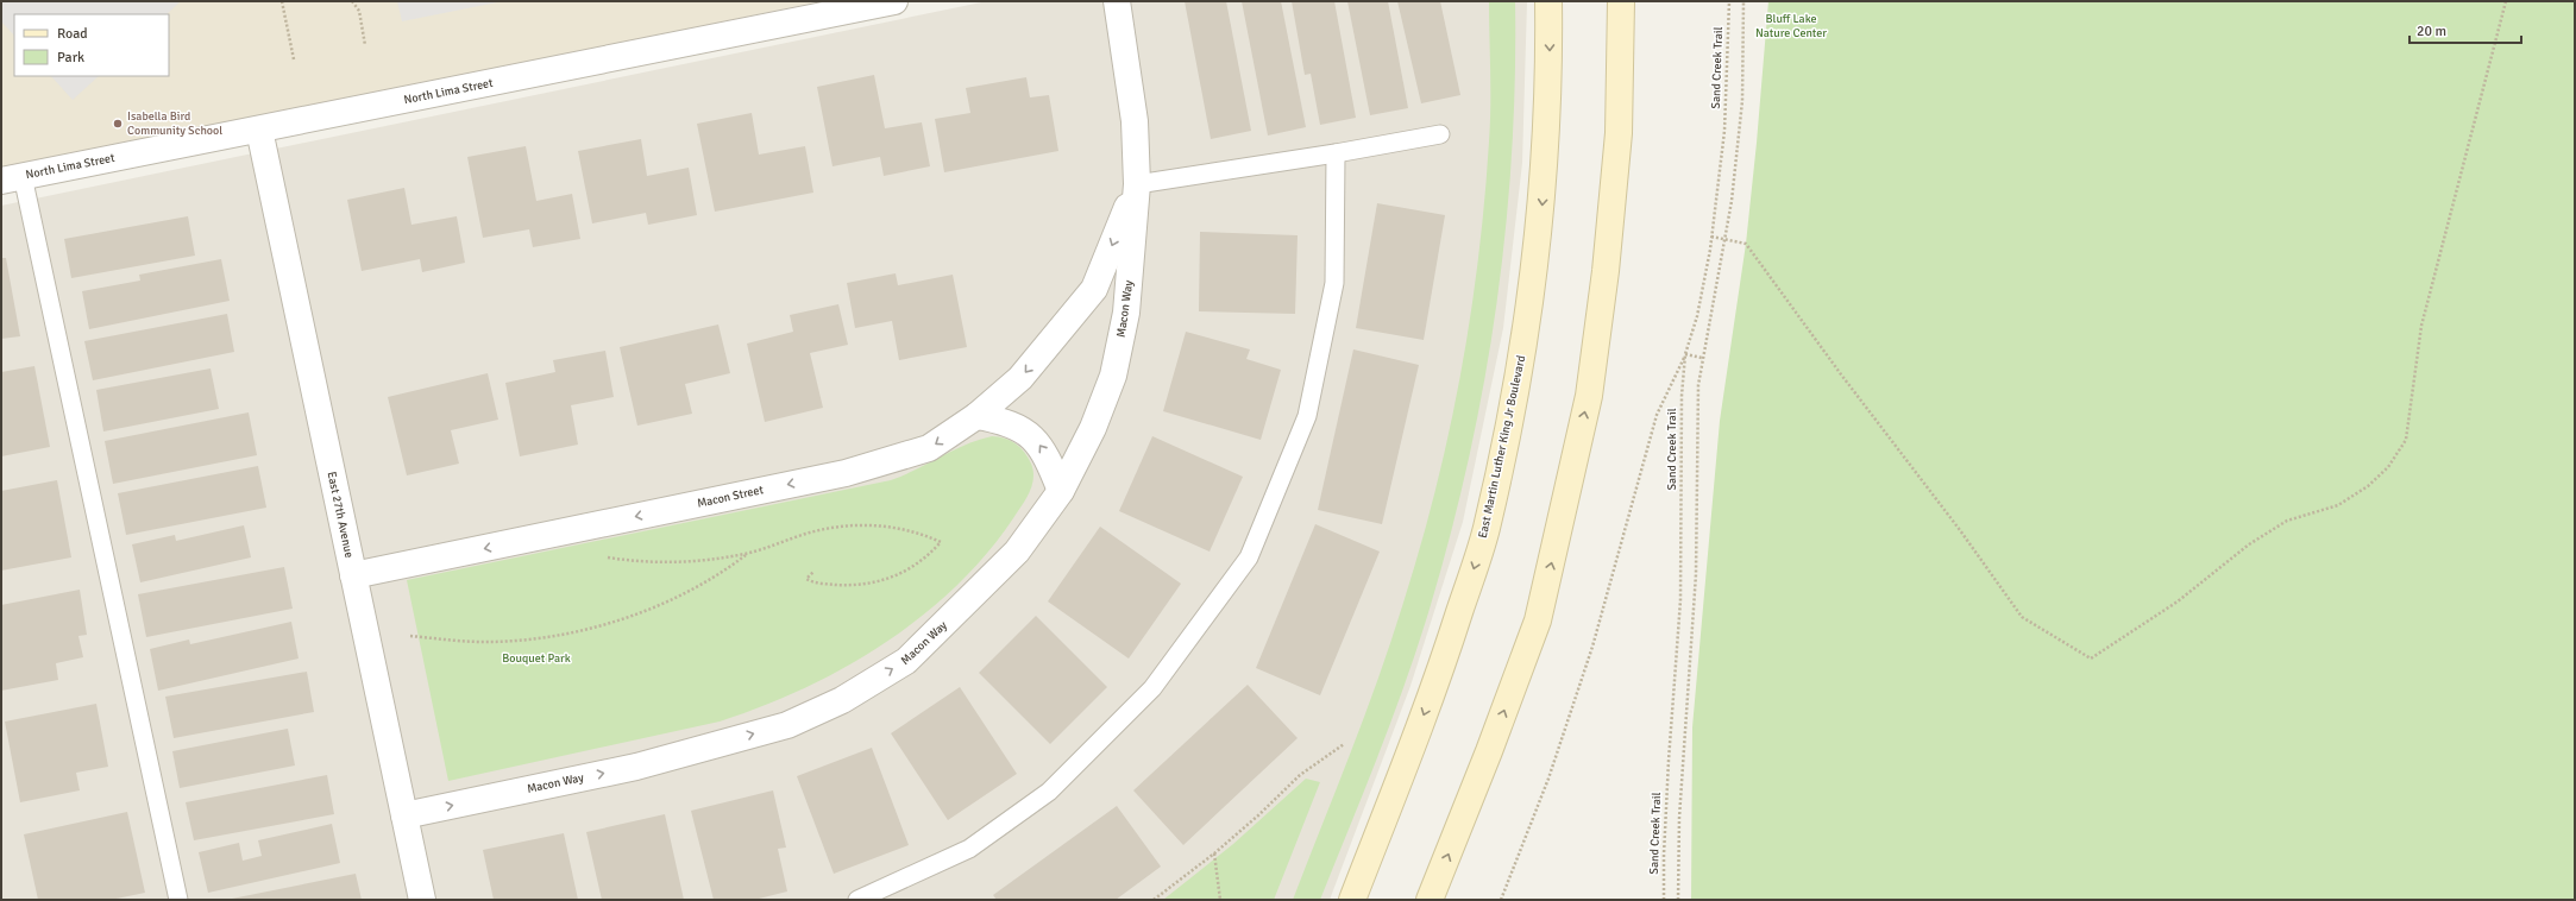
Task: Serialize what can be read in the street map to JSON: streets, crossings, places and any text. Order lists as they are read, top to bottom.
{
  "streets": {
    "main road": ["East Martin Luther King Jr Boulevard"],
    "street": [
      "North Lima Street",
      "Macon Way",
      "Macon Street",
      "East 27th Avenue"
    ],
    "path": ["Sand Creek Trail"]
  },
  "crossings": [
    ["North Lima Street", "East 27th Avenue"],
    ["Macon Way", "Macon Street"],
    ["Macon Way", "East 27th Avenue"],
    ["Macon Street", "East 27th Avenue"]
  ],
  "one_way": ["Macon Street"],
  "parks": ["Bluff Lake Nature Center", "Bouquet Park"],
  "places": ["Isabella Bird Community School"],
  "legend": ["Road", "Park"],
  "scale_bar": "20 m"
}
